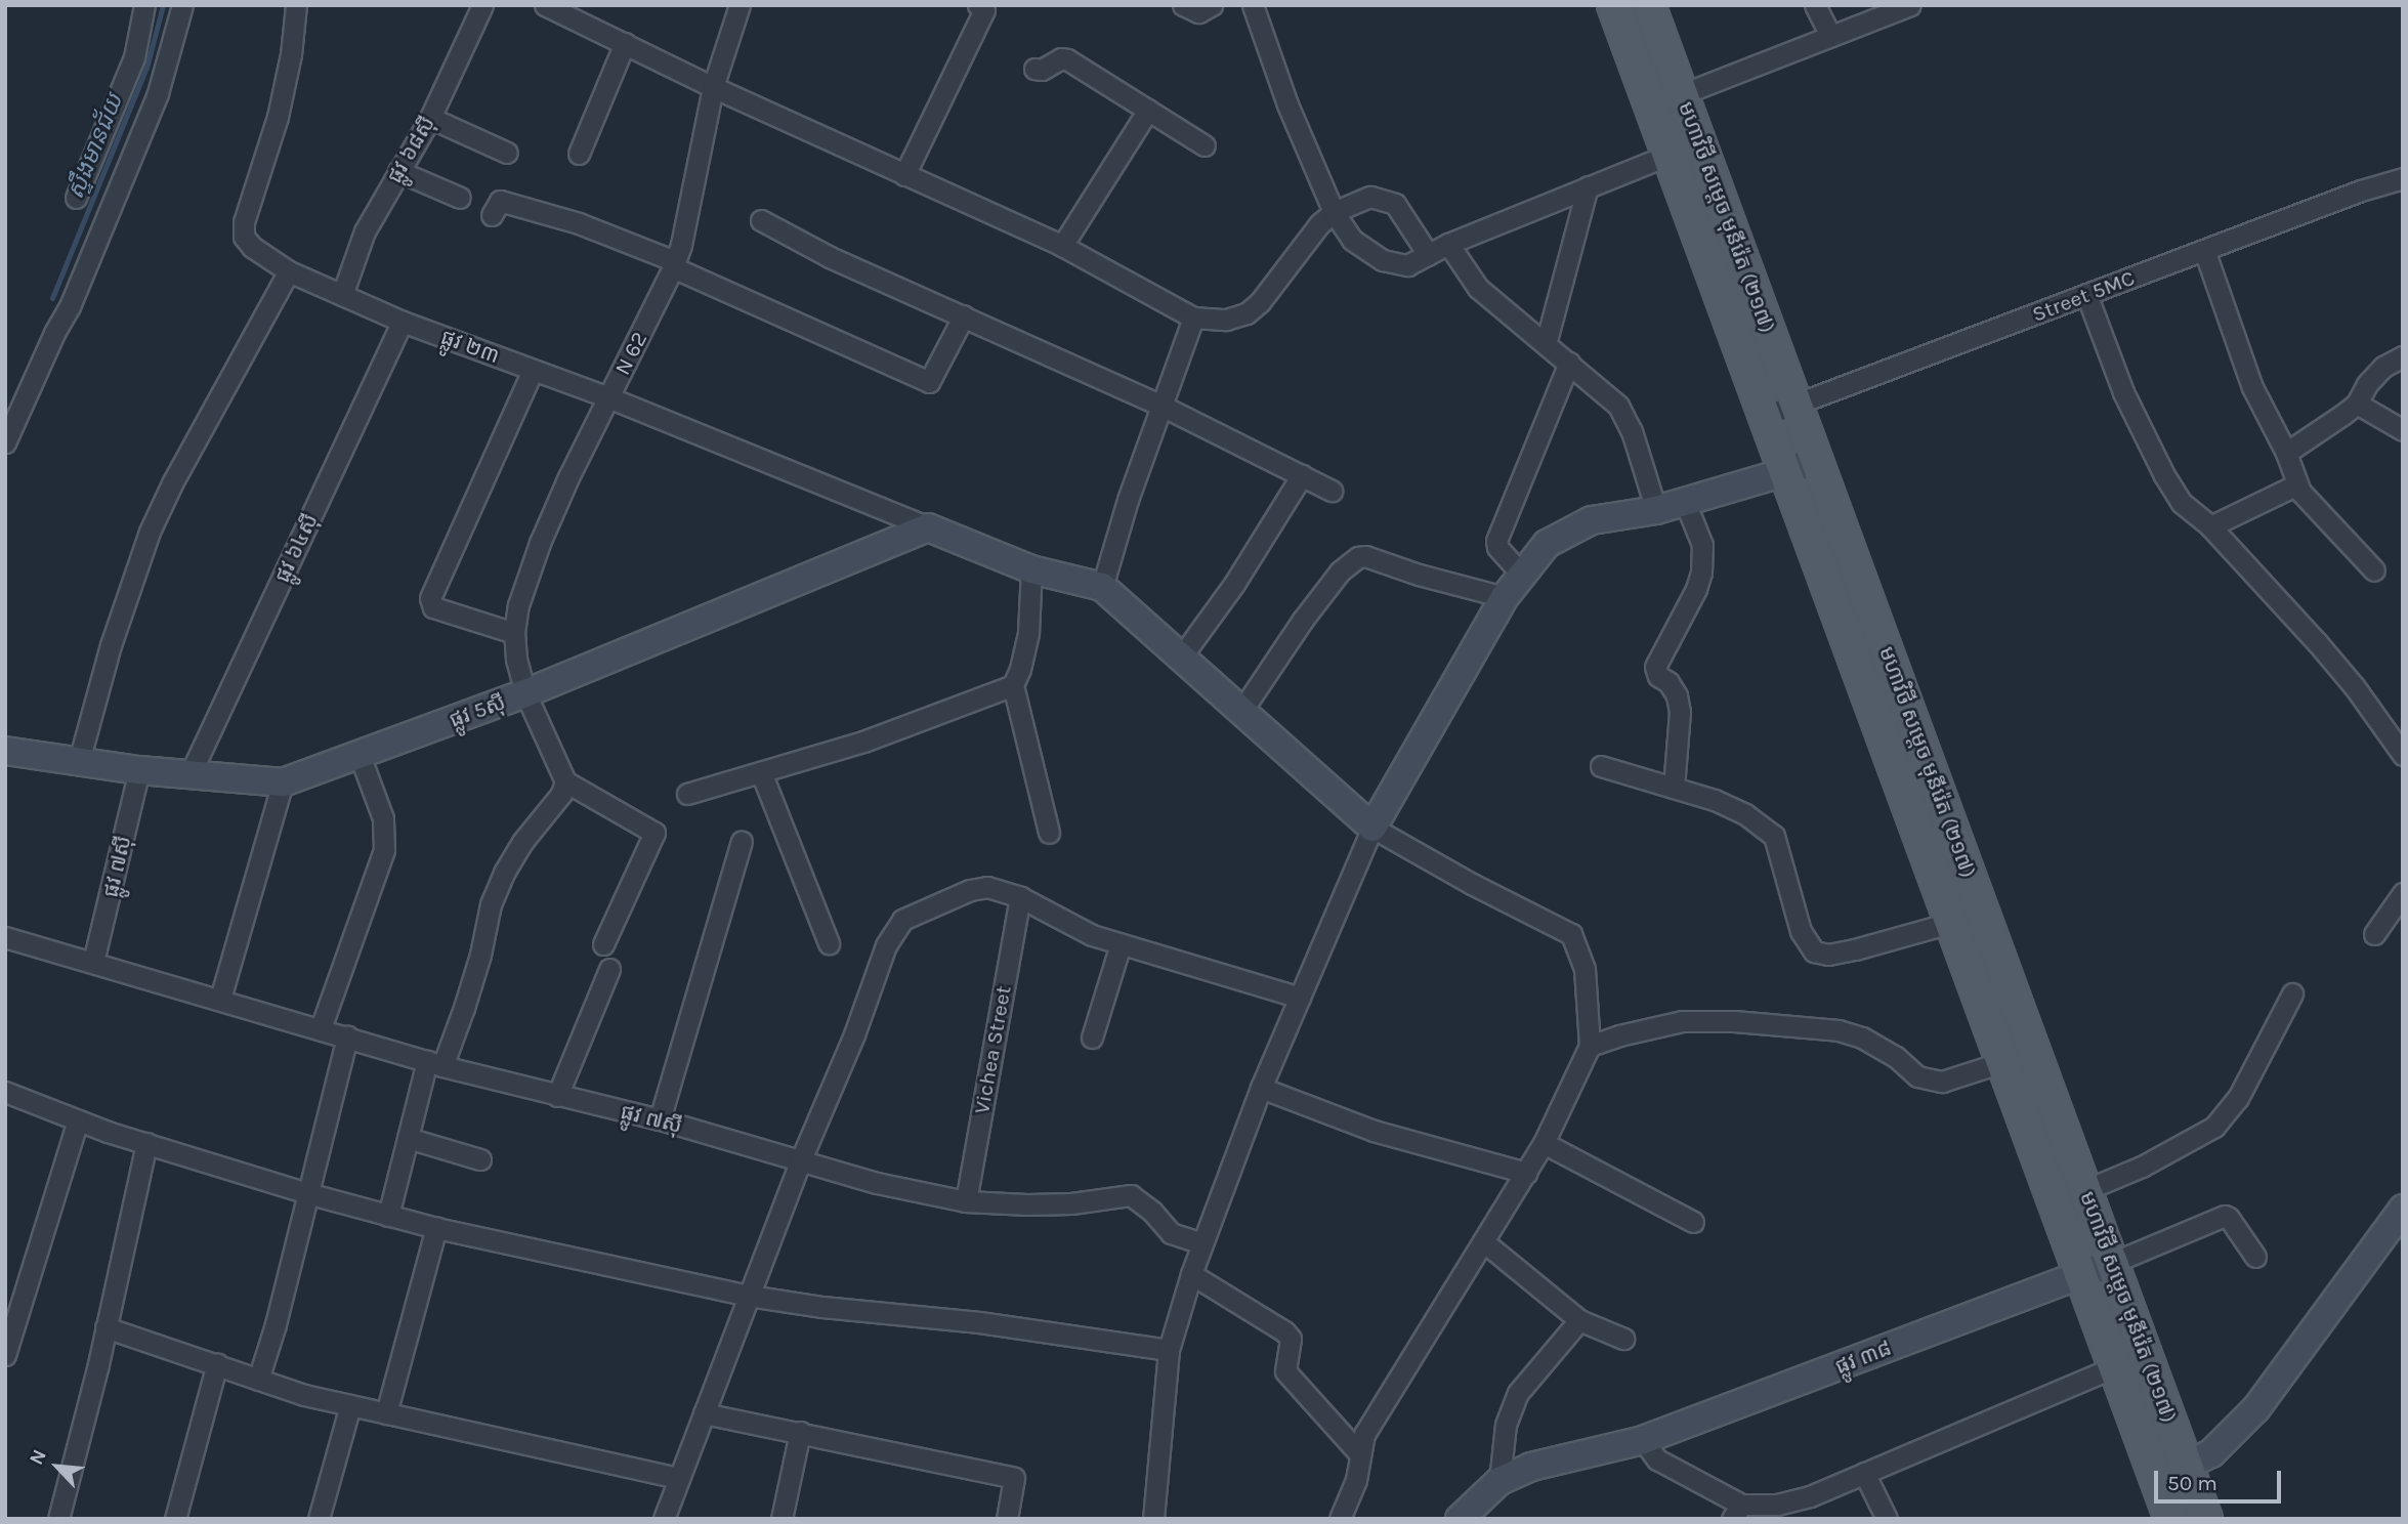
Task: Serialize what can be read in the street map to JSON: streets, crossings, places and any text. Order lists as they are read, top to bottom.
{
  "streets": {
    "main road": ["មហាវិថី សម្តេច មុនីរ៉េត (២១៧)"],
    "street": [
      "ផ្លូវ ៦៨ស៊ី",
      "Street 5MC",
      "ផ្លូវ ២៣",
      "N 62",
      "ផ្លូវ ៦៤ស៊ី",
      "ផ្លូវ 5ស៊ី",
      "ផ្លូវ ៧ស៊ី",
      "Vichea Street",
      "ផ្លូវ ៣៨"
    ]
  },
  "crossings": [
    ["ផ្លូវ ៦៨ស៊ី", "ផ្លូវ ២៣"],
    ["មហាវិថី សម្តេច មុនីរ៉េត (២១៧)", "Street 5MC"],
    ["មហាវិថី សម្តេច មុនីរ៉េត (២១៧)", "ផ្លូវ ៣៨"],
    ["ផ្លូវ ២៣", "N 62"],
    ["ផ្លូវ ២៣", "ផ្លូវ ៦៤ស៊ី"],
    ["ផ្លូវ ២៣", "ផ្លូវ 5ស៊ី"],
    ["N 62", "ផ្លូវ 5ស៊ី"],
    ["ផ្លូវ ៦៤ស៊ី", "ផ្លូវ 5ស៊ី"],
    ["ផ្លូវ 5ស៊ី", "ផ្លូវ ៧ស៊ី"],
    ["ផ្លូវ ៧ស៊ី", "Vichea Street"]
  ],
  "water": ["ស្ទឹងមានជ័យ"],
  "scale_bar": "50 m",
  "north": "top left"
}
